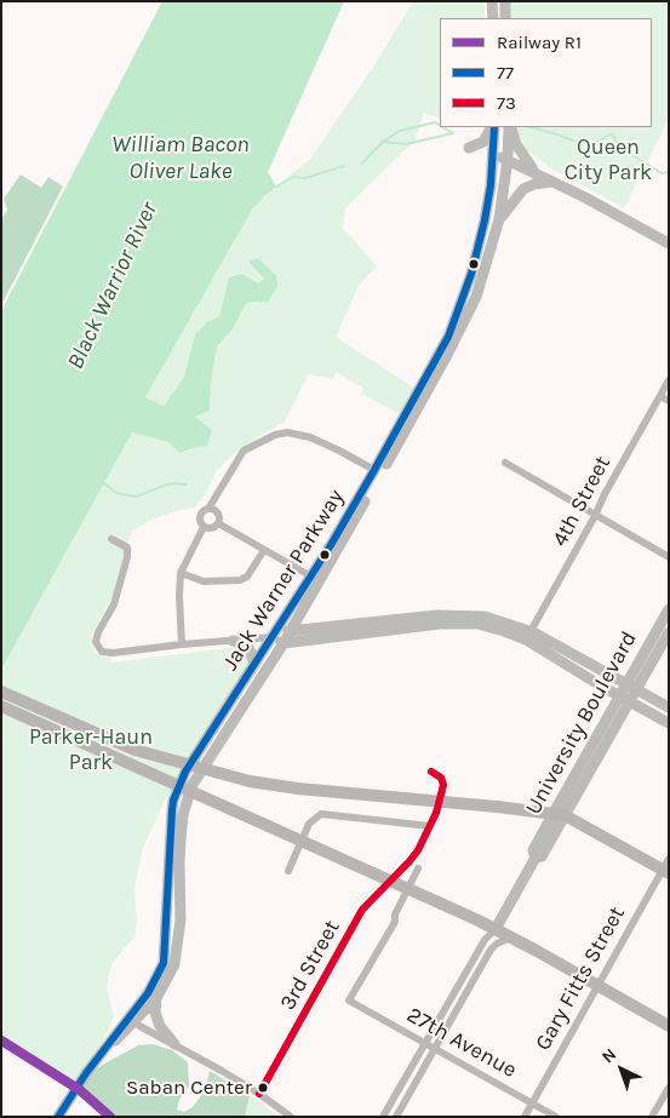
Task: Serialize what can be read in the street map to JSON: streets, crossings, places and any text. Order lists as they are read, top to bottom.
{
  "streets": {
    "main road": ["Jack Warner Parkway", "University Boulevard"],
    "street": [
      "4th Street",
      "3rd Street",
      "Gary Fitts Street",
      "27th Avenue"
    ]
  },
  "crossings": [
    ["University Boulevard", "27th Avenue"],
    ["Gary Fitts Street", "27th Avenue"]
  ],
  "water": ["William Bacon Oliver Lake", "Black Warrior River"],
  "parks": ["Queen City Park", "Parker-Haun Park"],
  "places": ["Saban Center"],
  "lines": ["transit line 77", "transit line 73", "rail line R1"],
  "legend": ["Railway R1", "77", "73"],
  "north": "top left"
}
